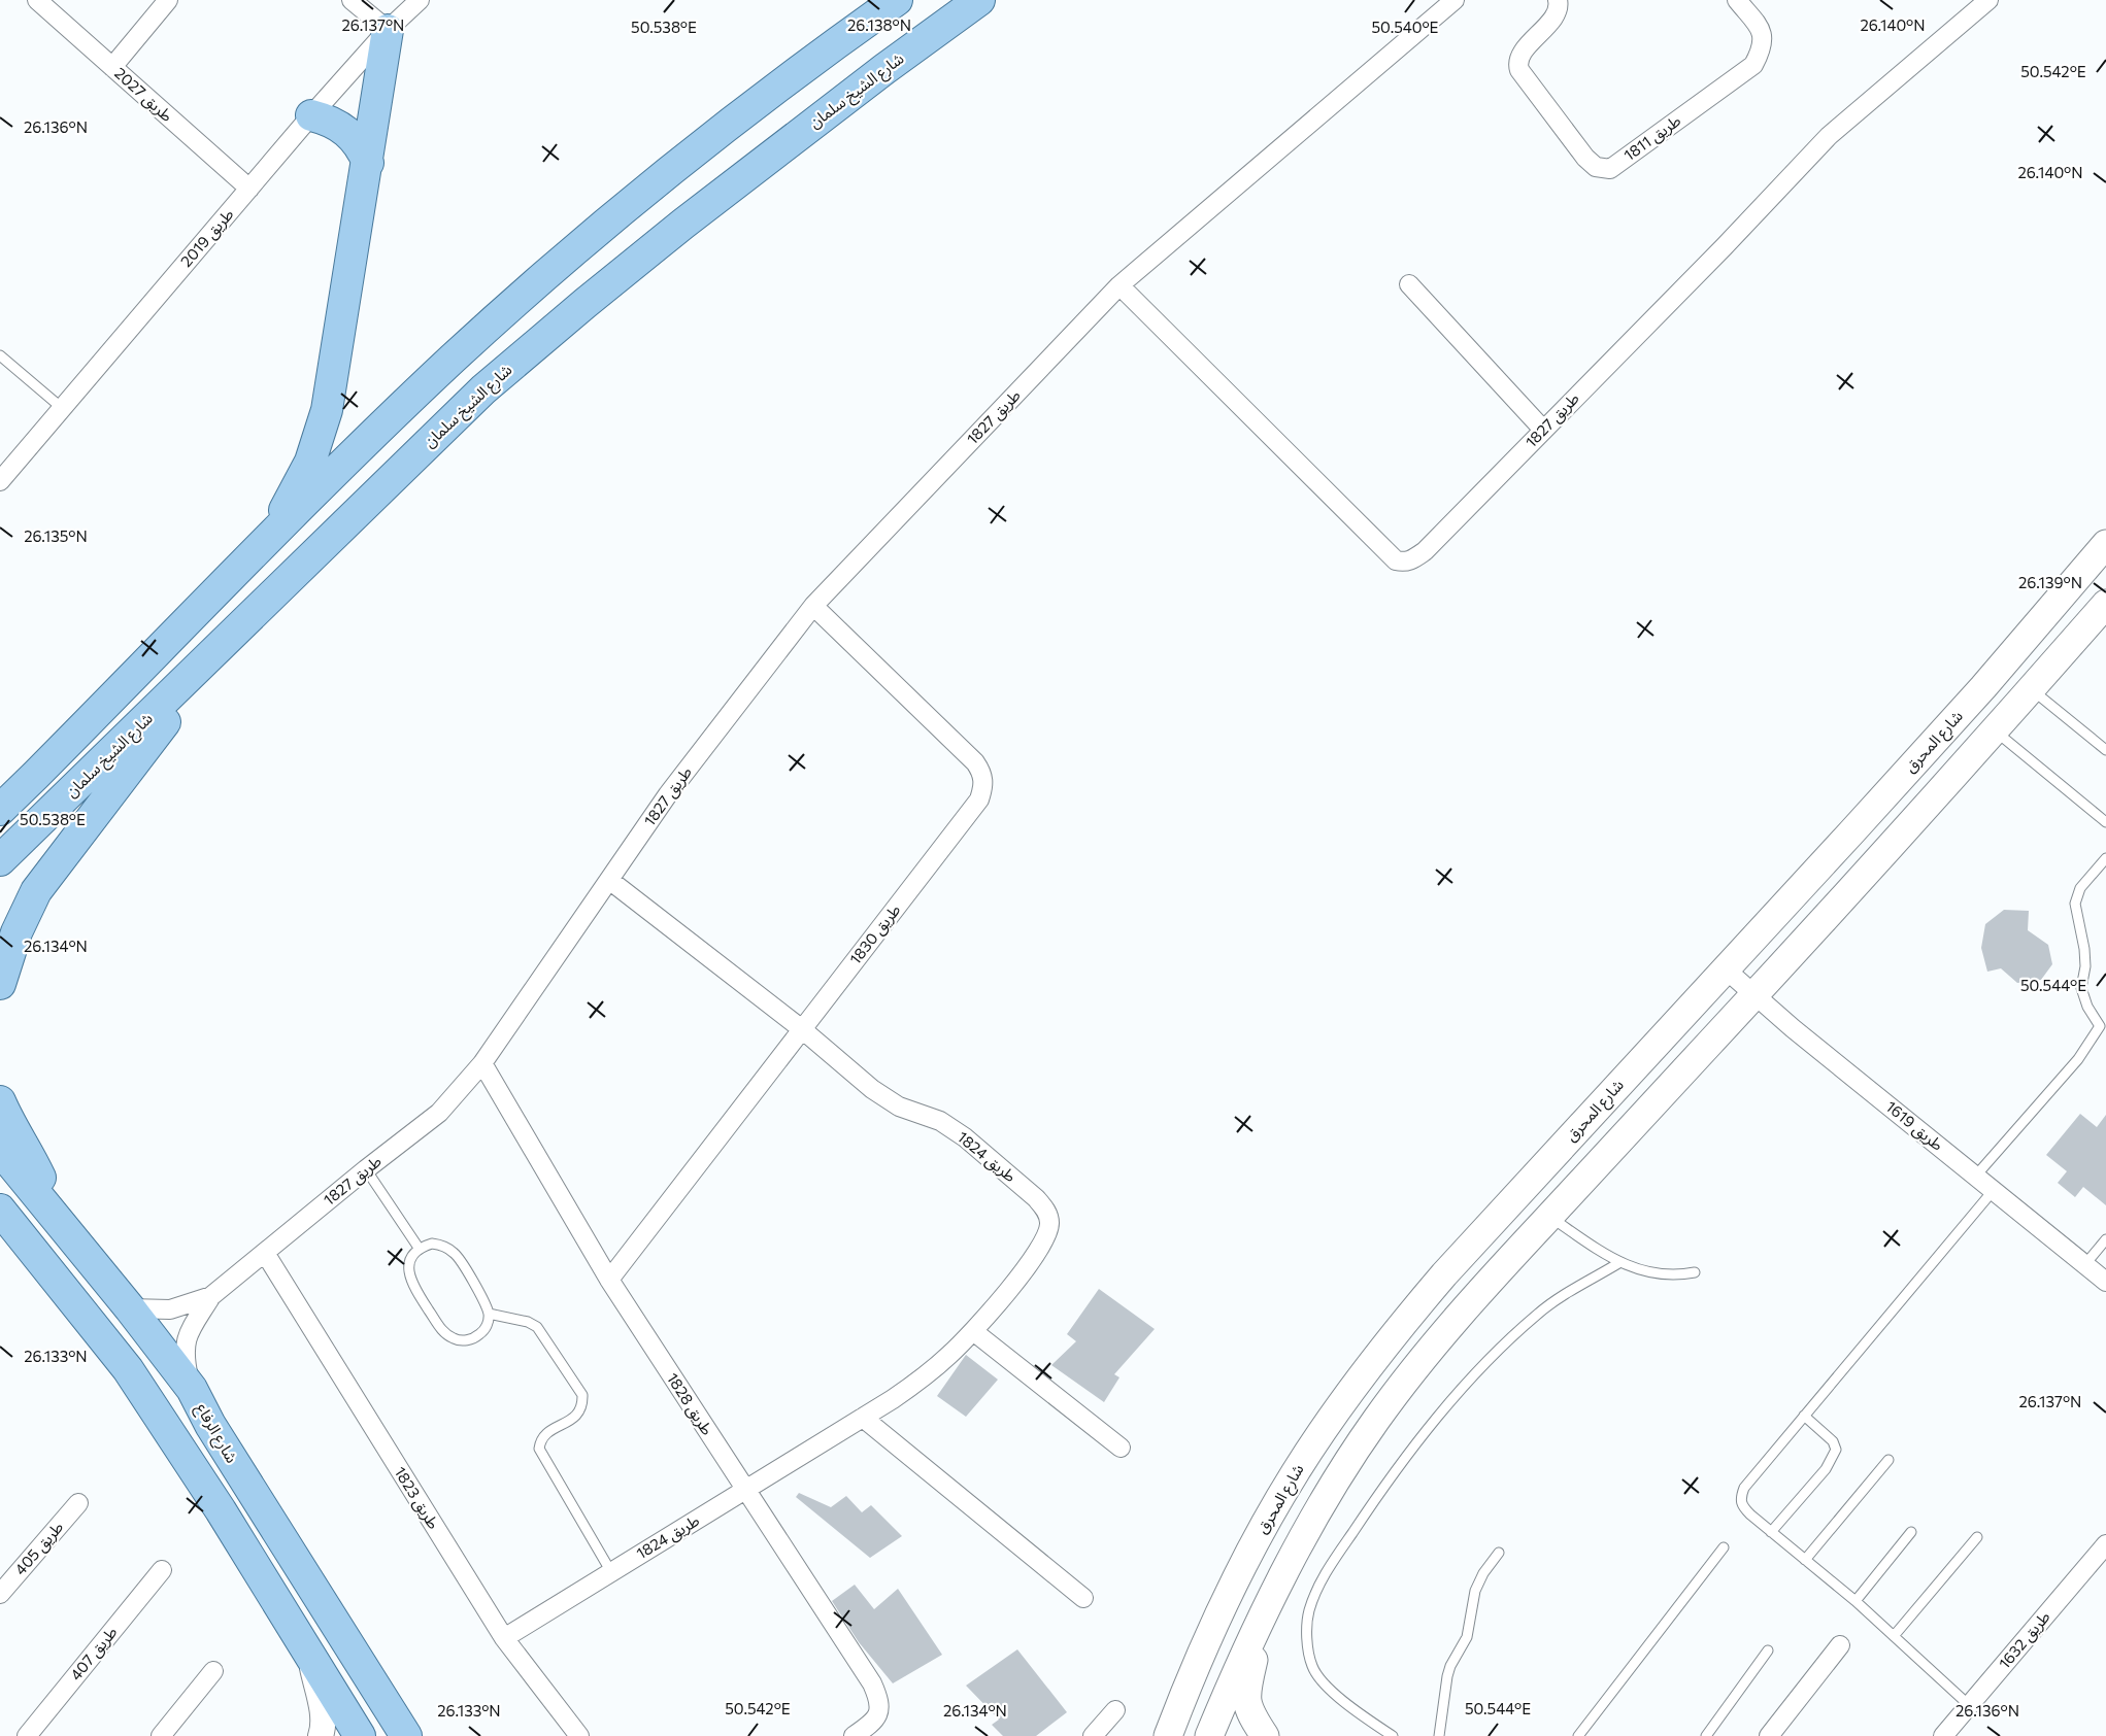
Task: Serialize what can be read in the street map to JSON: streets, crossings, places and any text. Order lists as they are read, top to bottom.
{
  "streets": {
    "main road": ["شارع الشيخ سلمان", "شارع المحرق", "شارع الرفاع"],
    "street": [
      "طريق 2027",
      "طريق 1811",
      "طريق 2019",
      "طريق 1827",
      "طريق 1830",
      "طريق 1619",
      "طريق 1824",
      "طريق 1828",
      "طريق 1823",
      "طريق 405",
      "طريق 1632",
      "طريق 407"
    ]
  },
  "crossings": [
    ["طريق 2027", "طريق 2019"],
    ["طريق 1827", "طريق 1830"],
    ["طريق 1827", "طريق 1824"],
    ["طريق 1827", "طريق 1828"],
    ["طريق 1827", "شارع الرفاع"],
    ["طريق 1827", "طريق 1823"],
    ["شارع المحرق", "طريق 1619"],
    ["طريق 1830", "طريق 1824"],
    ["طريق 1830", "طريق 1828"],
    ["طريق 1824", "طريق 1828"],
    ["طريق 1824", "طريق 1823"]
  ],
  "coordinates": [
    "26.137°N",
    "26.138°N",
    "26.140°N",
    "50.538°E",
    "50.540°E",
    "50.542°E",
    "26.136°N",
    "26.135°N",
    "26.139°N",
    "26.134°N",
    "50.544°E",
    "26.133°N"
  ]
}
